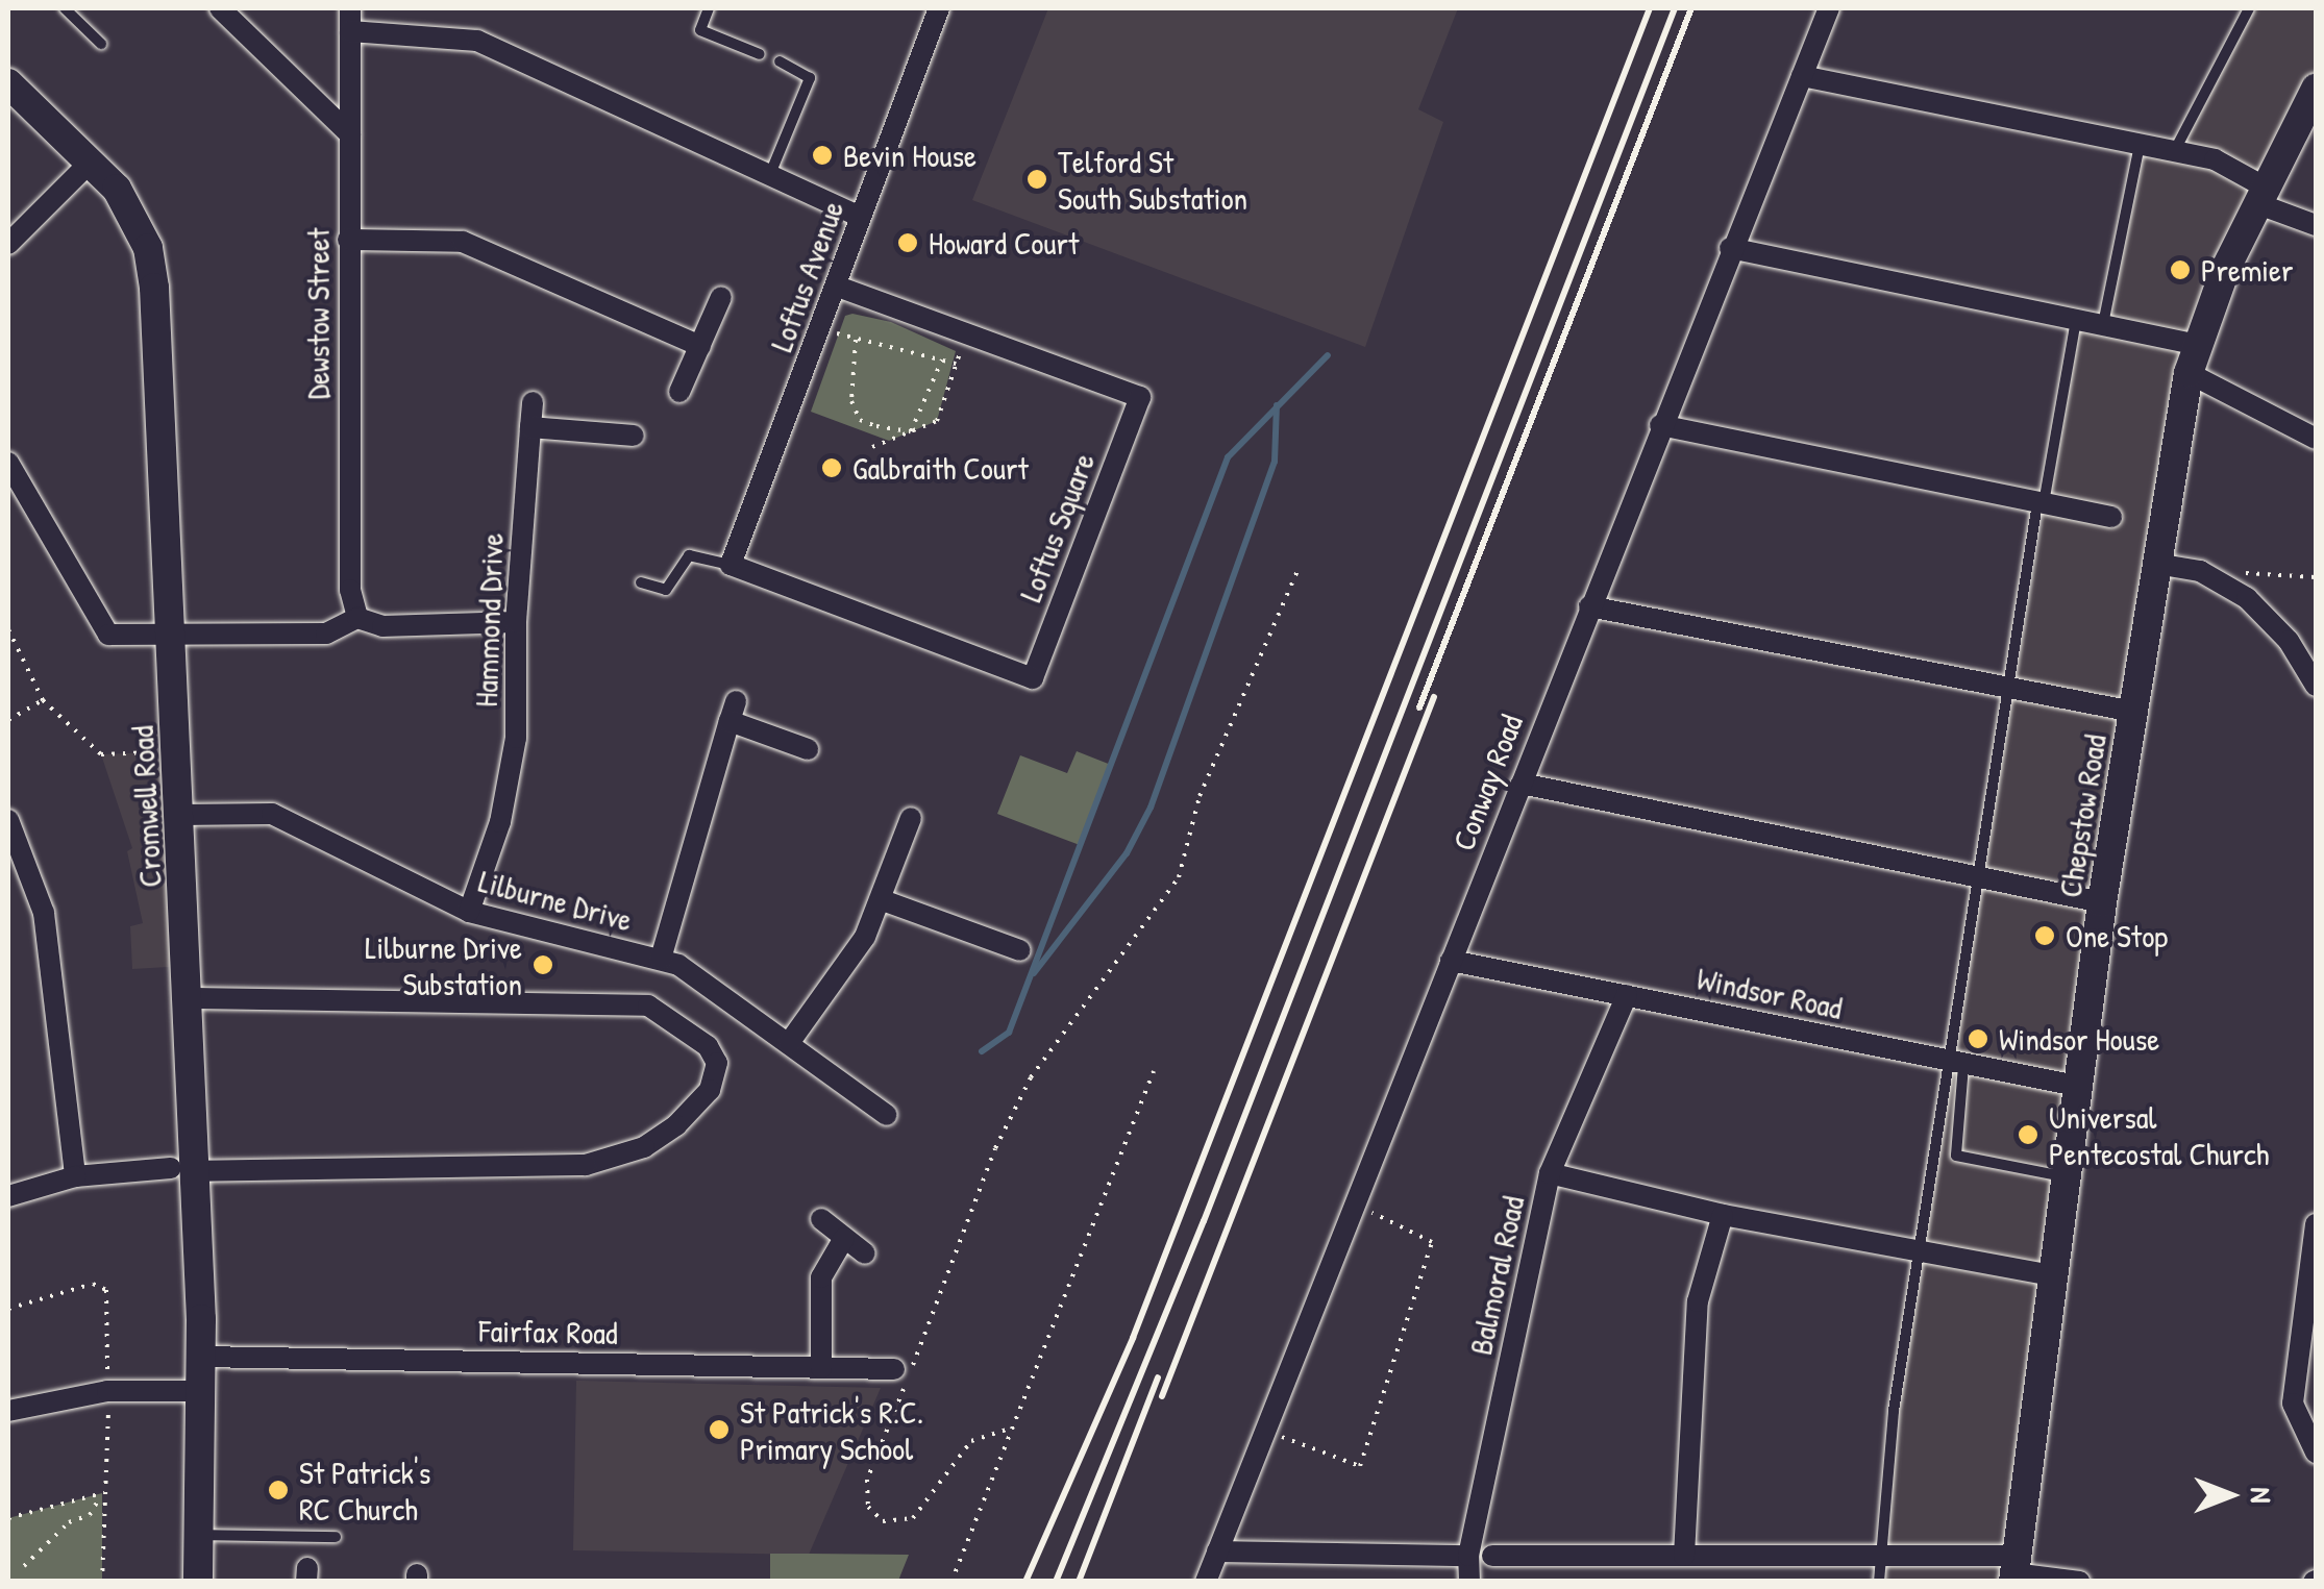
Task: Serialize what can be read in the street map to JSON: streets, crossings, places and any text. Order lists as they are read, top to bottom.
{
  "streets": {
    "street": [
      "Loftus Avenue",
      "Dewstow Street",
      "Loftus Square",
      "Hammond Drive",
      "Conway Road",
      "Cromwell Road",
      "Chepstow Road",
      "Lilburne Drive",
      "Windsor Road",
      "Balmoral Road",
      "Fairfax Road"
    ]
  },
  "crossings": [
    ["Loftus Avenue", "Loftus Square"],
    ["Hammond Drive", "Lilburne Drive"],
    ["Conway Road", "Windsor Road"],
    ["Cromwell Road", "Lilburne Drive"],
    ["Cromwell Road", "Fairfax Road"],
    ["Chepstow Road", "Windsor Road"],
    ["Windsor Road", "Balmoral Road"]
  ],
  "places": [
    "Bevin House",
    "Telford St South Substation",
    "Howard Court",
    "Premier",
    "Galbraith Court",
    "One Stop",
    "Lilburne Drive Substation",
    "Windsor House",
    "Universal Pentecostal Church",
    "St Patrick's R.C. Primary School",
    "St Patrick's RC Church"
  ],
  "north": "right"
}
